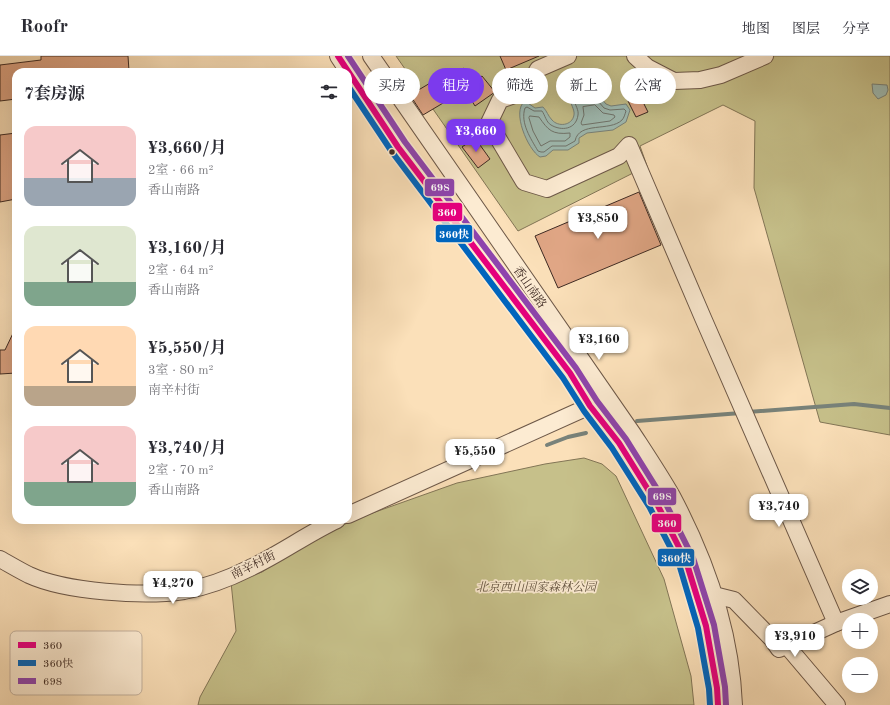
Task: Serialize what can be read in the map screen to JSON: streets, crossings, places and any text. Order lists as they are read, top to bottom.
{
  "streets": {
    "street": ["香山南路", "南辛村街"]
  },
  "parks": ["北京西山国家森林公园"],
  "lines": ["transit line 360", "transit line 698", "transit line 360快"],
  "legend": ["360", "360快", "698"],
  "page": {
    "header": "Roofr",
    "nav": ["地图", "图层", "分享"],
    "chip": [
      "买房",
      "租房",
      "筛选",
      "新上",
      "公寓"
    ],
    "heading": "7套房源",
    "list": [
      {
        "name": "¥3,660/月",
        "note": "2室 · 66 m² · 香山南路"
      },
      {
        "name": "¥3,160/月",
        "note": "2室 · 64 m² · 香山南路"
      },
      {
        "name": "¥5,550/月",
        "note": "3室 · 80 m² · 南辛村街"
      },
      {
        "name": "¥3,740/月",
        "note": "2室 · 70 m² · 香山南路"
      }
    ],
    "price": [
      "¥3,660",
      "¥3,850",
      "¥3,160",
      "¥5,550",
      "¥3,740",
      "¥4,270",
      "¥3,910"
    ],
    "map_buttons": ["+", "−"]
  }
}
